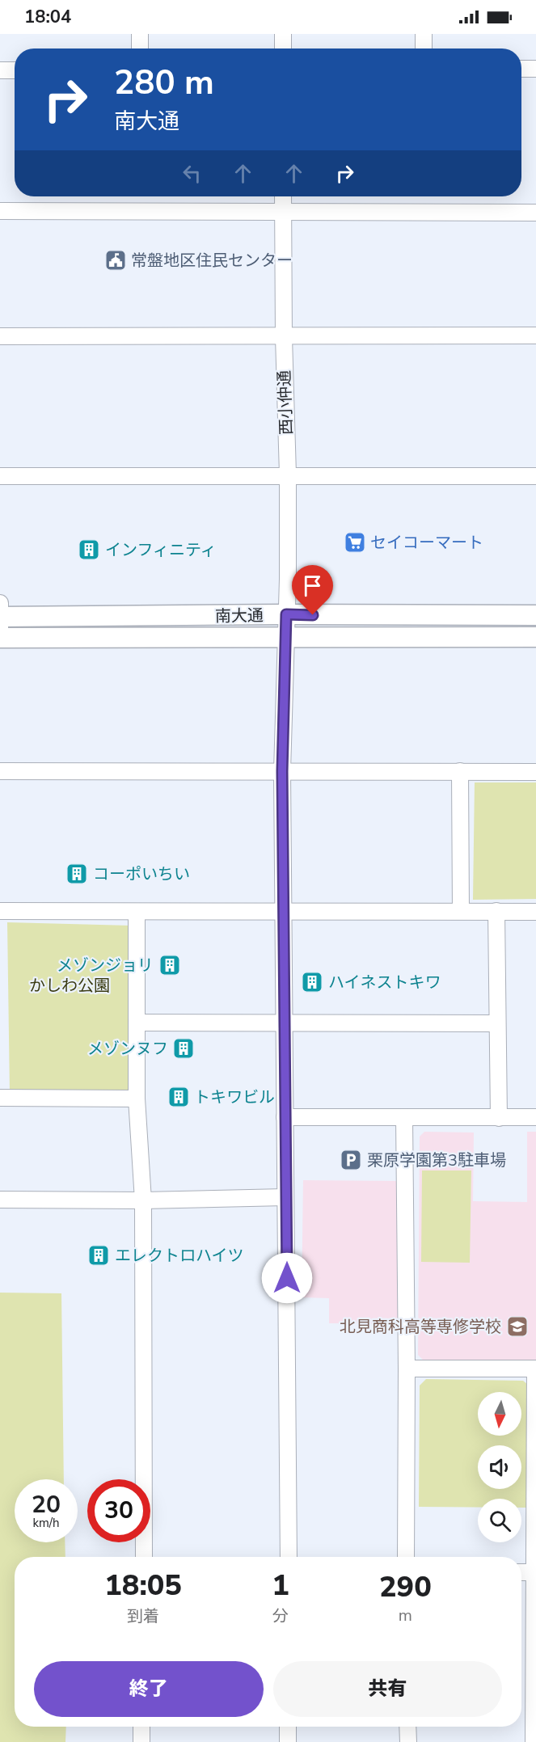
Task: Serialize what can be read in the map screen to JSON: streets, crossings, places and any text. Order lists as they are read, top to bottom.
{
  "streets": {
    "street": ["西小仲通", "南大通"]
  },
  "crossings": [
    ["西小仲通", "南大通"]
  ],
  "parks": ["かしわ公園"],
  "places": {
    "public building": ["常盤地区住民センター"],
    "supermarket": ["セイコーマート"],
    "building": [
      "インフィニティ",
      "コーポいちい",
      "メゾンジョリ",
      "ハイネストキワ",
      "メゾンヌフ",
      "トキワビル",
      "エレクトロハイツ"
    ],
    "parking": ["栗原学園第3駐車場"],
    "school or university": ["北見商科高等専修学校"]
  },
  "north": "bottom",
  "page": {
    "status": "18:04",
    "turn": ["280 m", "南大通"],
    "speed": "20 km/h",
    "limit": "30",
    "eta": [
      "18:05",
      "到着",
      "1",
      "分",
      "290",
      "m"
    ],
    "buttons": ["終了", "共有"]
  }
}
